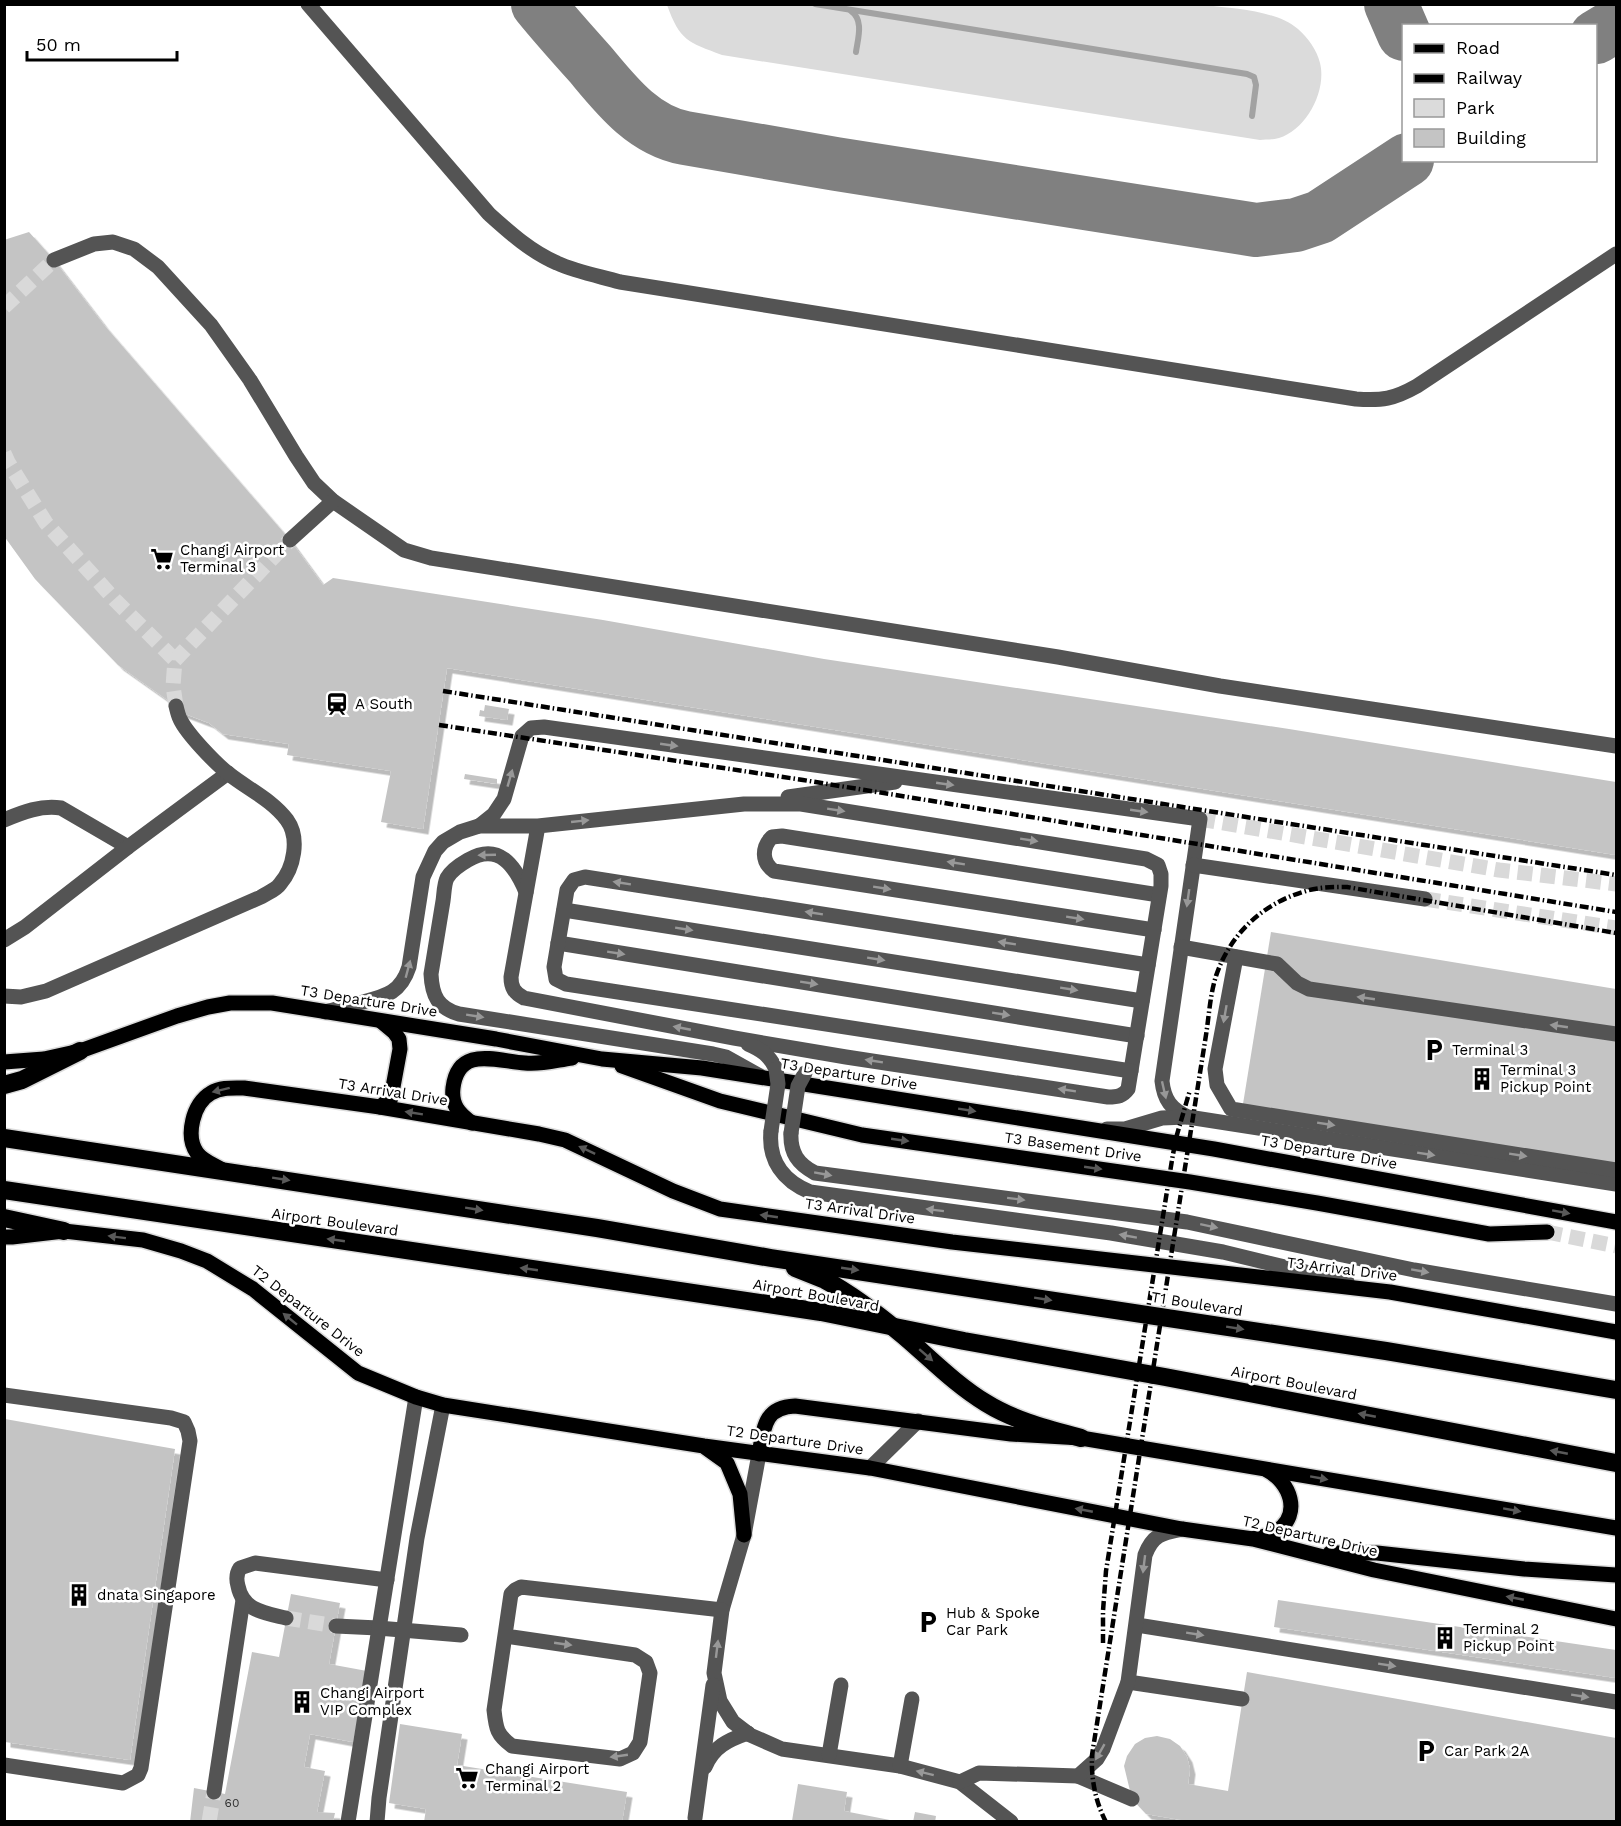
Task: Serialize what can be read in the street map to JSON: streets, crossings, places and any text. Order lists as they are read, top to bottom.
{
  "streets": {
    "highway": ["Airport Boulevard", "T1 Boulevard"],
    "main road": [
      "T3 Departure Drive",
      "T3 Arrival Drive",
      "T3 Basement Drive",
      "T2 Departure Drive"
    ]
  },
  "crossings": [
    ["T3 Departure Drive", "T3 Basement Drive"],
    ["T3 Arrival Drive", "Airport Boulevard"],
    ["Airport Boulevard", "T1 Boulevard"]
  ],
  "one_way": ["T3 Departure Drive", "T3 Arrival Drive", "T3 Basement Drive"],
  "places": {
    "supermarket": ["Changi Airport Terminal 3", "Changi Airport Terminal 2"],
    "station": ["A South"],
    "parking": ["Terminal 3", "Hub & Spoke Car Park", "Car Park 2A"],
    "building": [
      "Terminal 3 Pickup Point",
      "dnata Singapore",
      "Terminal 2 Pickup Point",
      "Changi Airport VIP Complex"
    ]
  },
  "house_numbers": ["60"],
  "legend": [
    "Road",
    "Railway",
    "Park",
    "Building"
  ],
  "scale_bar": "50 m"
}
